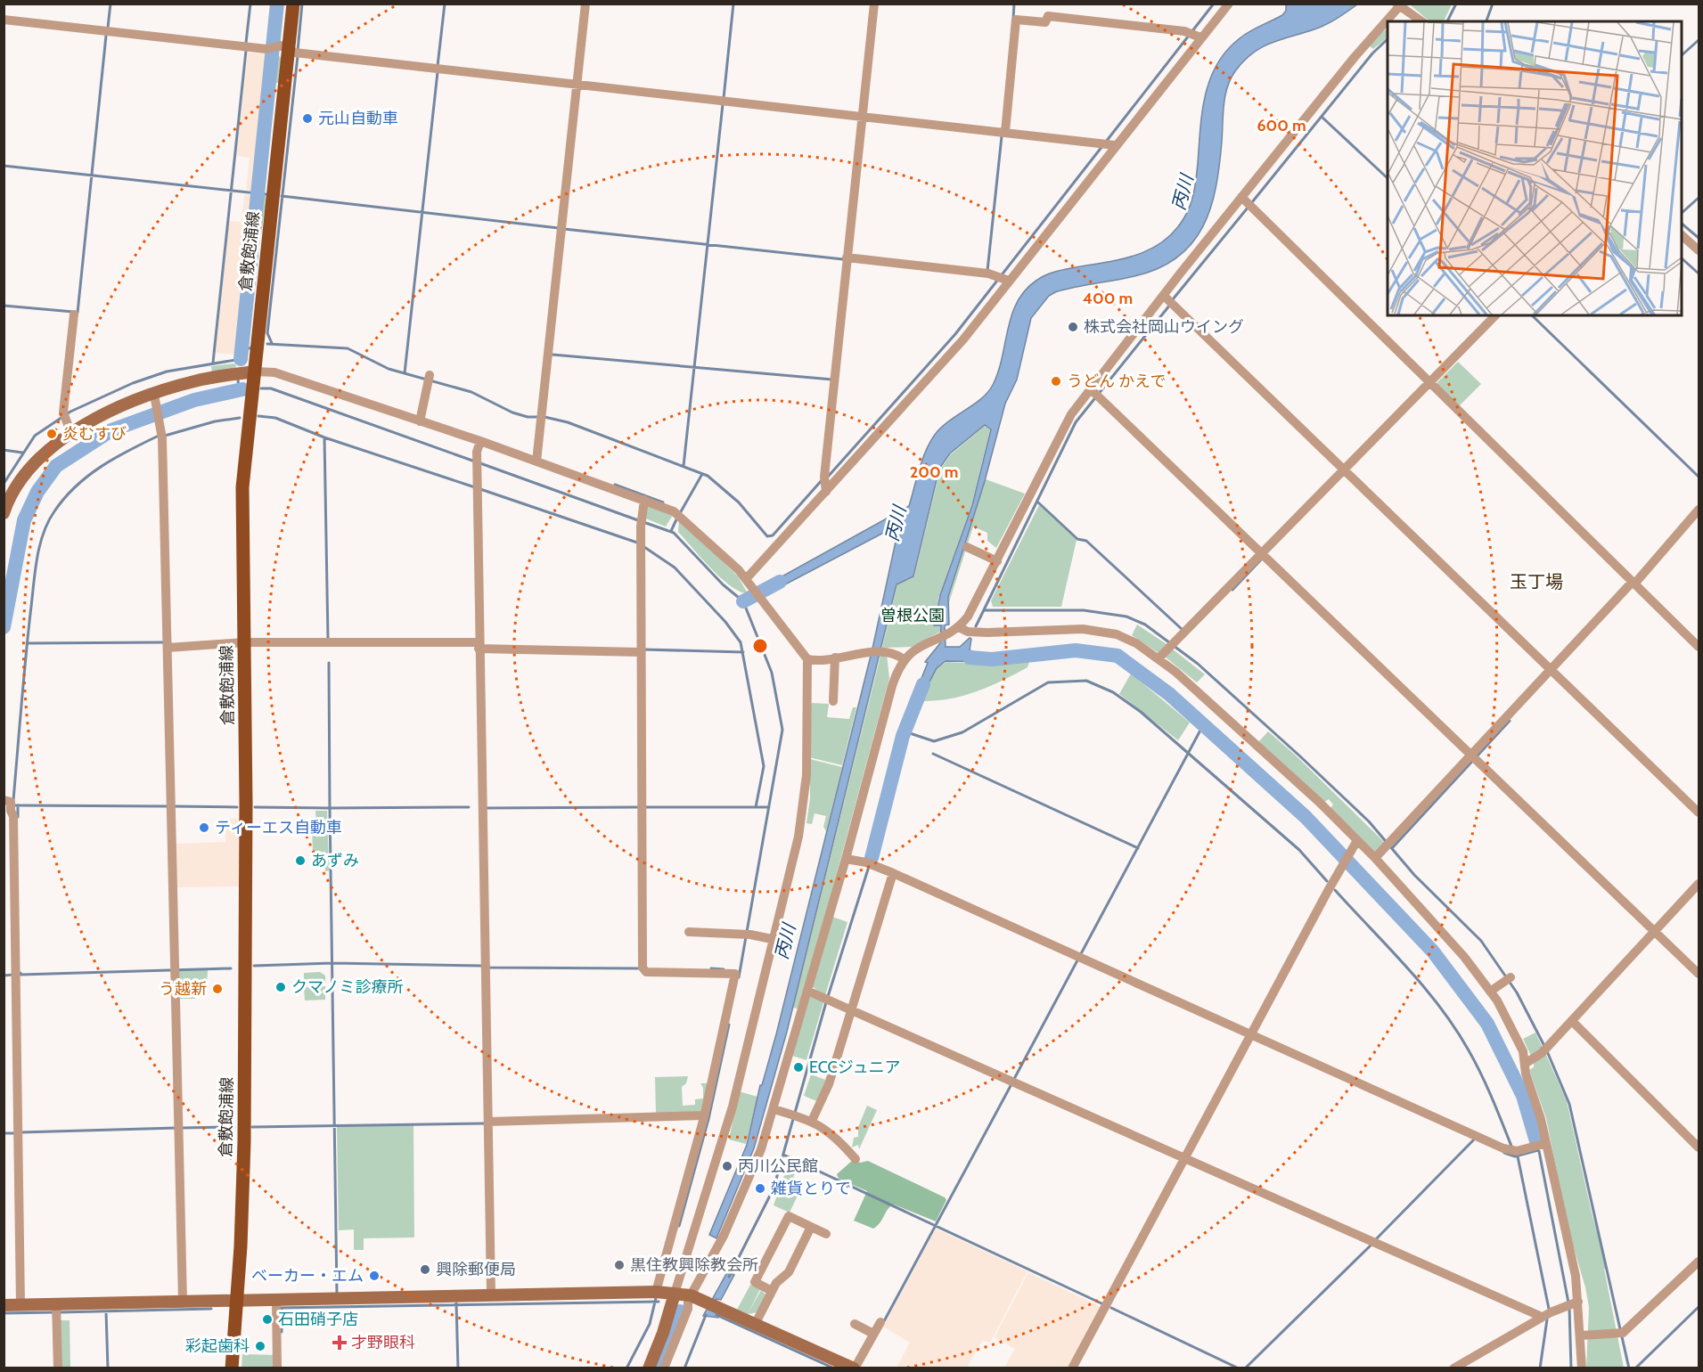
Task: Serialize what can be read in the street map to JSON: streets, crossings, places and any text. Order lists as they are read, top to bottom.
{
  "streets": {
    "main road": ["倉敷飽浦線"]
  },
  "districts": ["玉丁場"],
  "water": ["丙川"],
  "parks": ["曽根公園"],
  "places": {
    "other": [
      "元山自動車",
      "株式会社岡山ウイング",
      "うどん かえで",
      "炎むすび",
      "ティーエス自動車",
      "あずみ",
      "クマノミ診療所",
      "う越新",
      "ECCジュニア",
      "丙川公民館",
      "雑貨とりで",
      "黒住教興除教会所",
      "興除郵便局",
      "ベーカー・エム",
      "石田硝子店",
      "彩起歯科"
    ],
    "health": ["才野眼科"]
  },
  "rings": ["600 m", "400 m", "200 m"]
}
